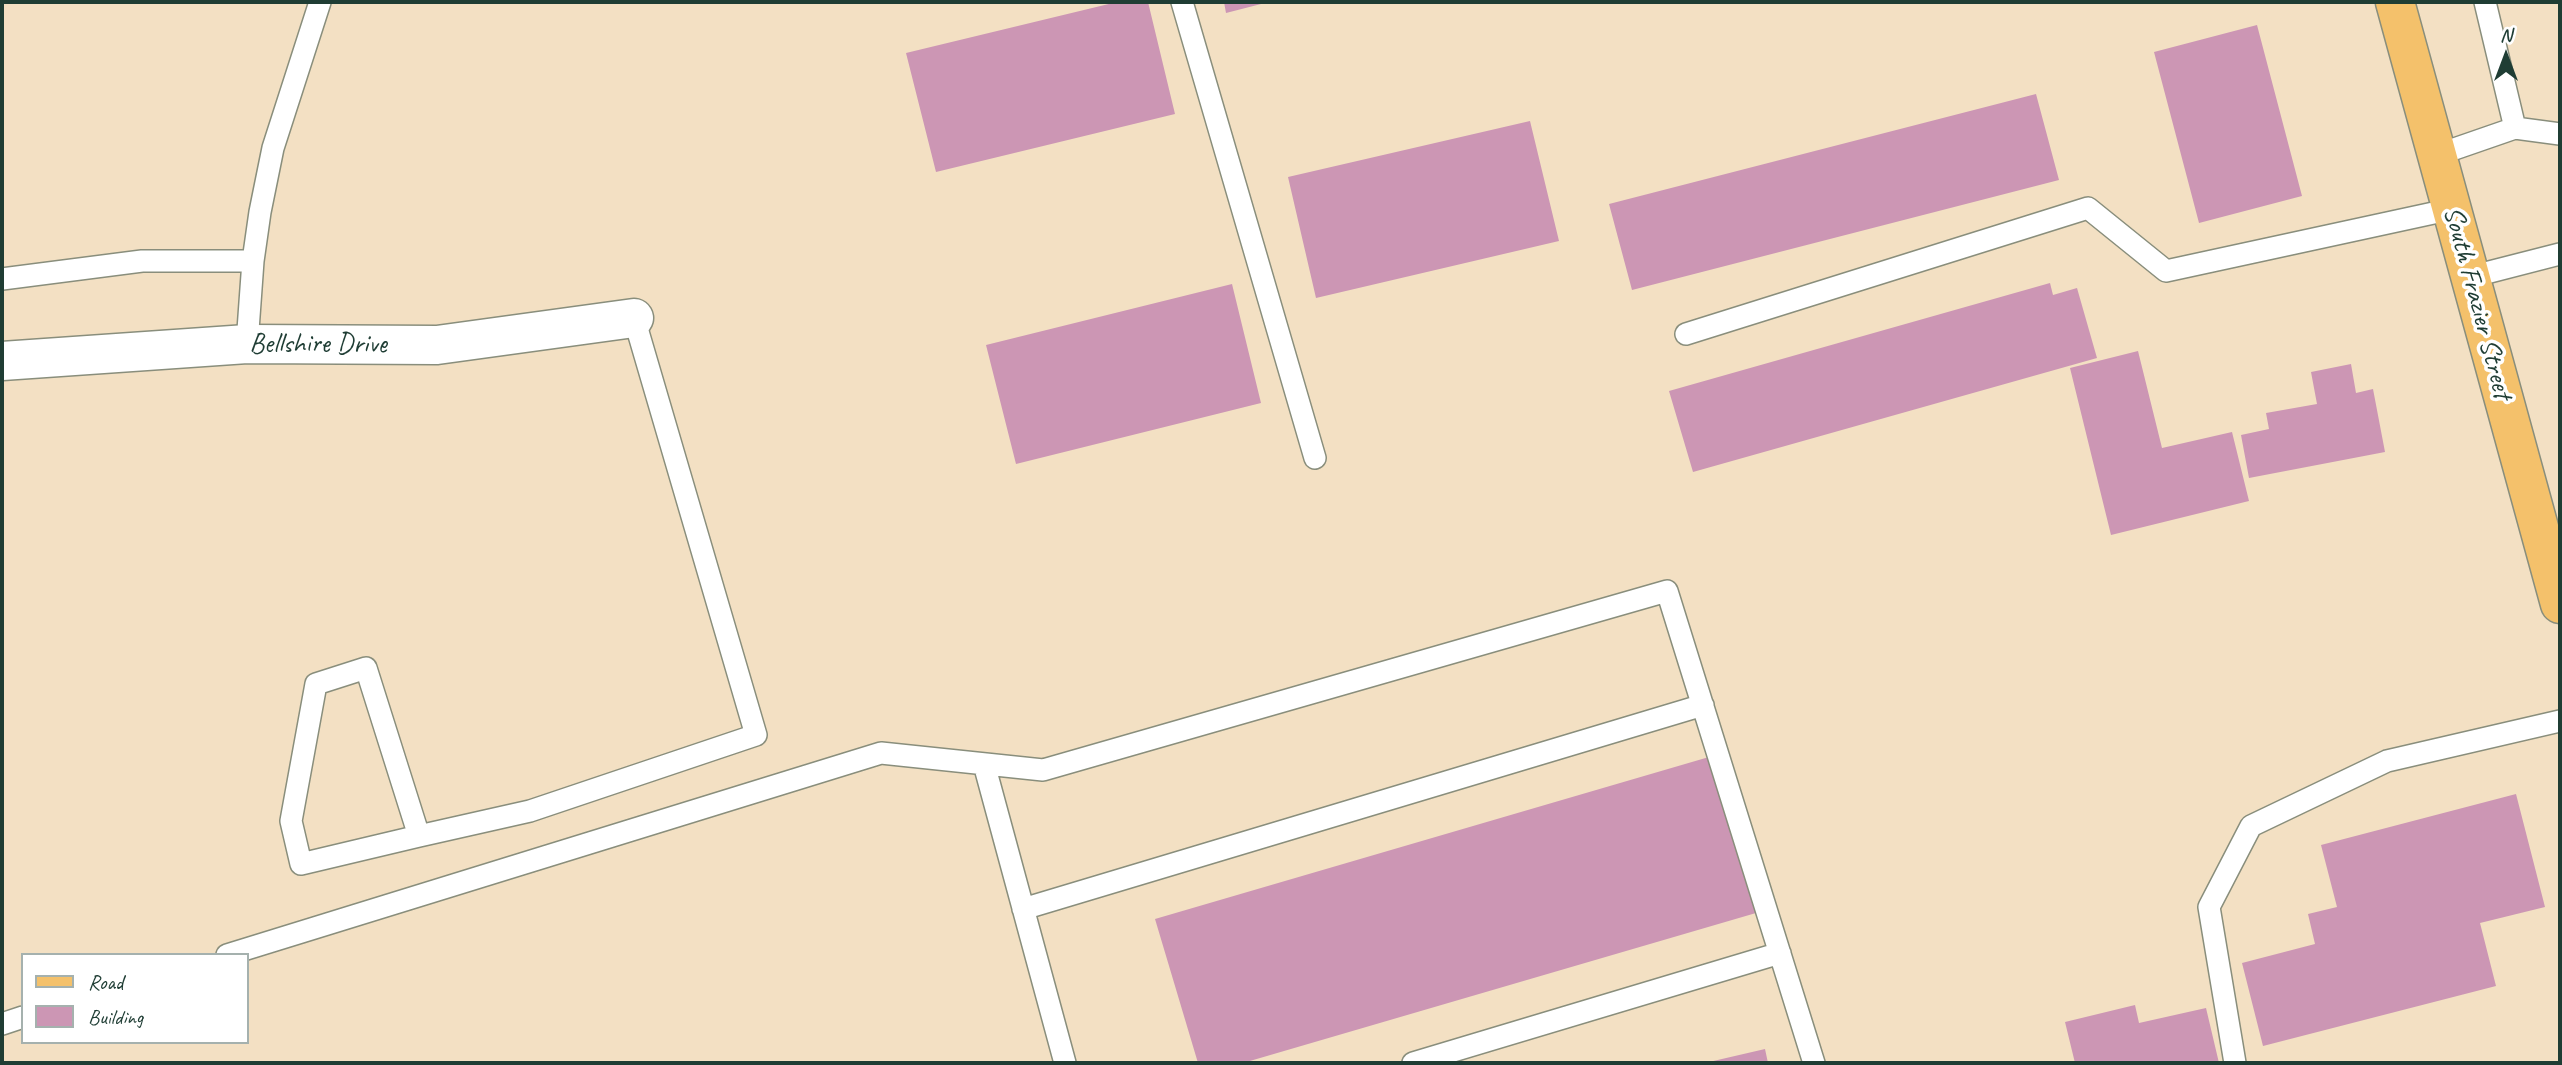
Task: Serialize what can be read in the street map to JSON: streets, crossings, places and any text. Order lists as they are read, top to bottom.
{
  "streets": {
    "main road": ["South Frazier Street"],
    "street": ["Bellshire Drive"]
  },
  "legend": ["Road", "Building"],
  "north": "top"
}
